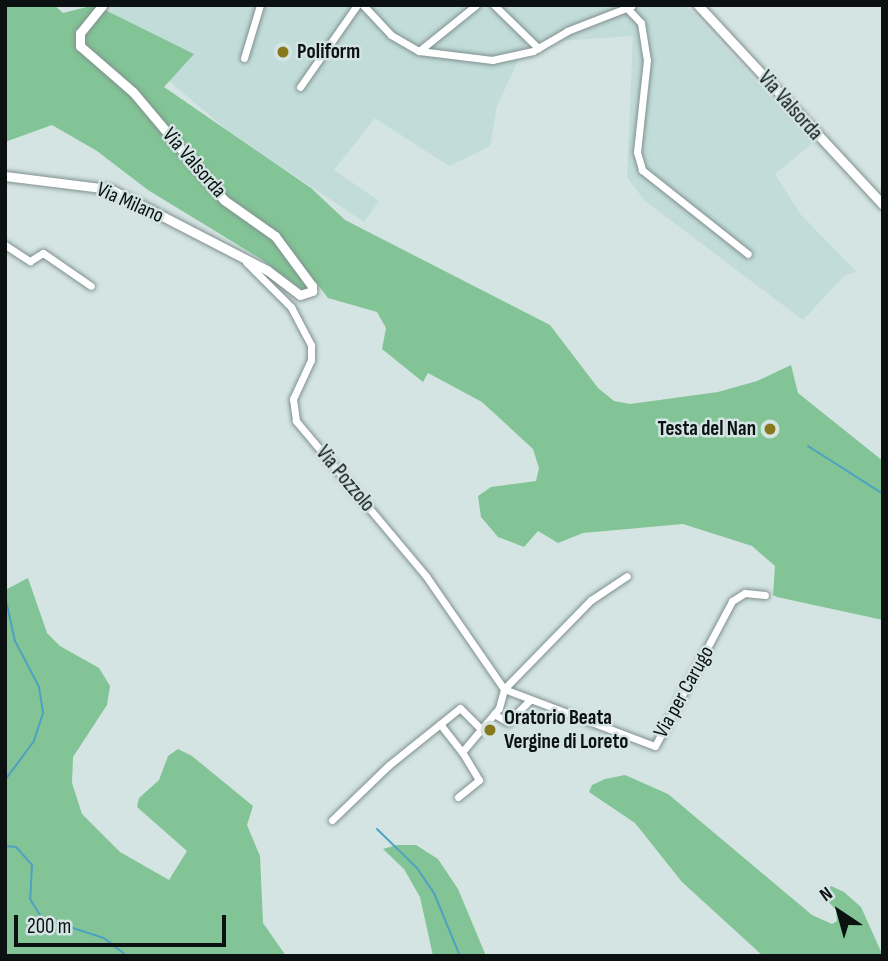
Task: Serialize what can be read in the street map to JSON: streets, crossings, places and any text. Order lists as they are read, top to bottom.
{
  "streets": {
    "street": [
      "Via Valsorda",
      "Via Milano",
      "Via Pozzolo",
      "Via per Carugo"
    ]
  },
  "crossings": [
    ["Via Valsorda", "Via Milano"],
    ["Via Valsorda", "Via Pozzolo"],
    ["Via Milano", "Via Pozzolo"],
    ["Via Pozzolo", "Via per Carugo"]
  ],
  "places": ["Poliform", "Testa del Nan", "Oratorio Beata Vergine di Loreto"],
  "scale_bar": "200 m",
  "north": "top left"
}
